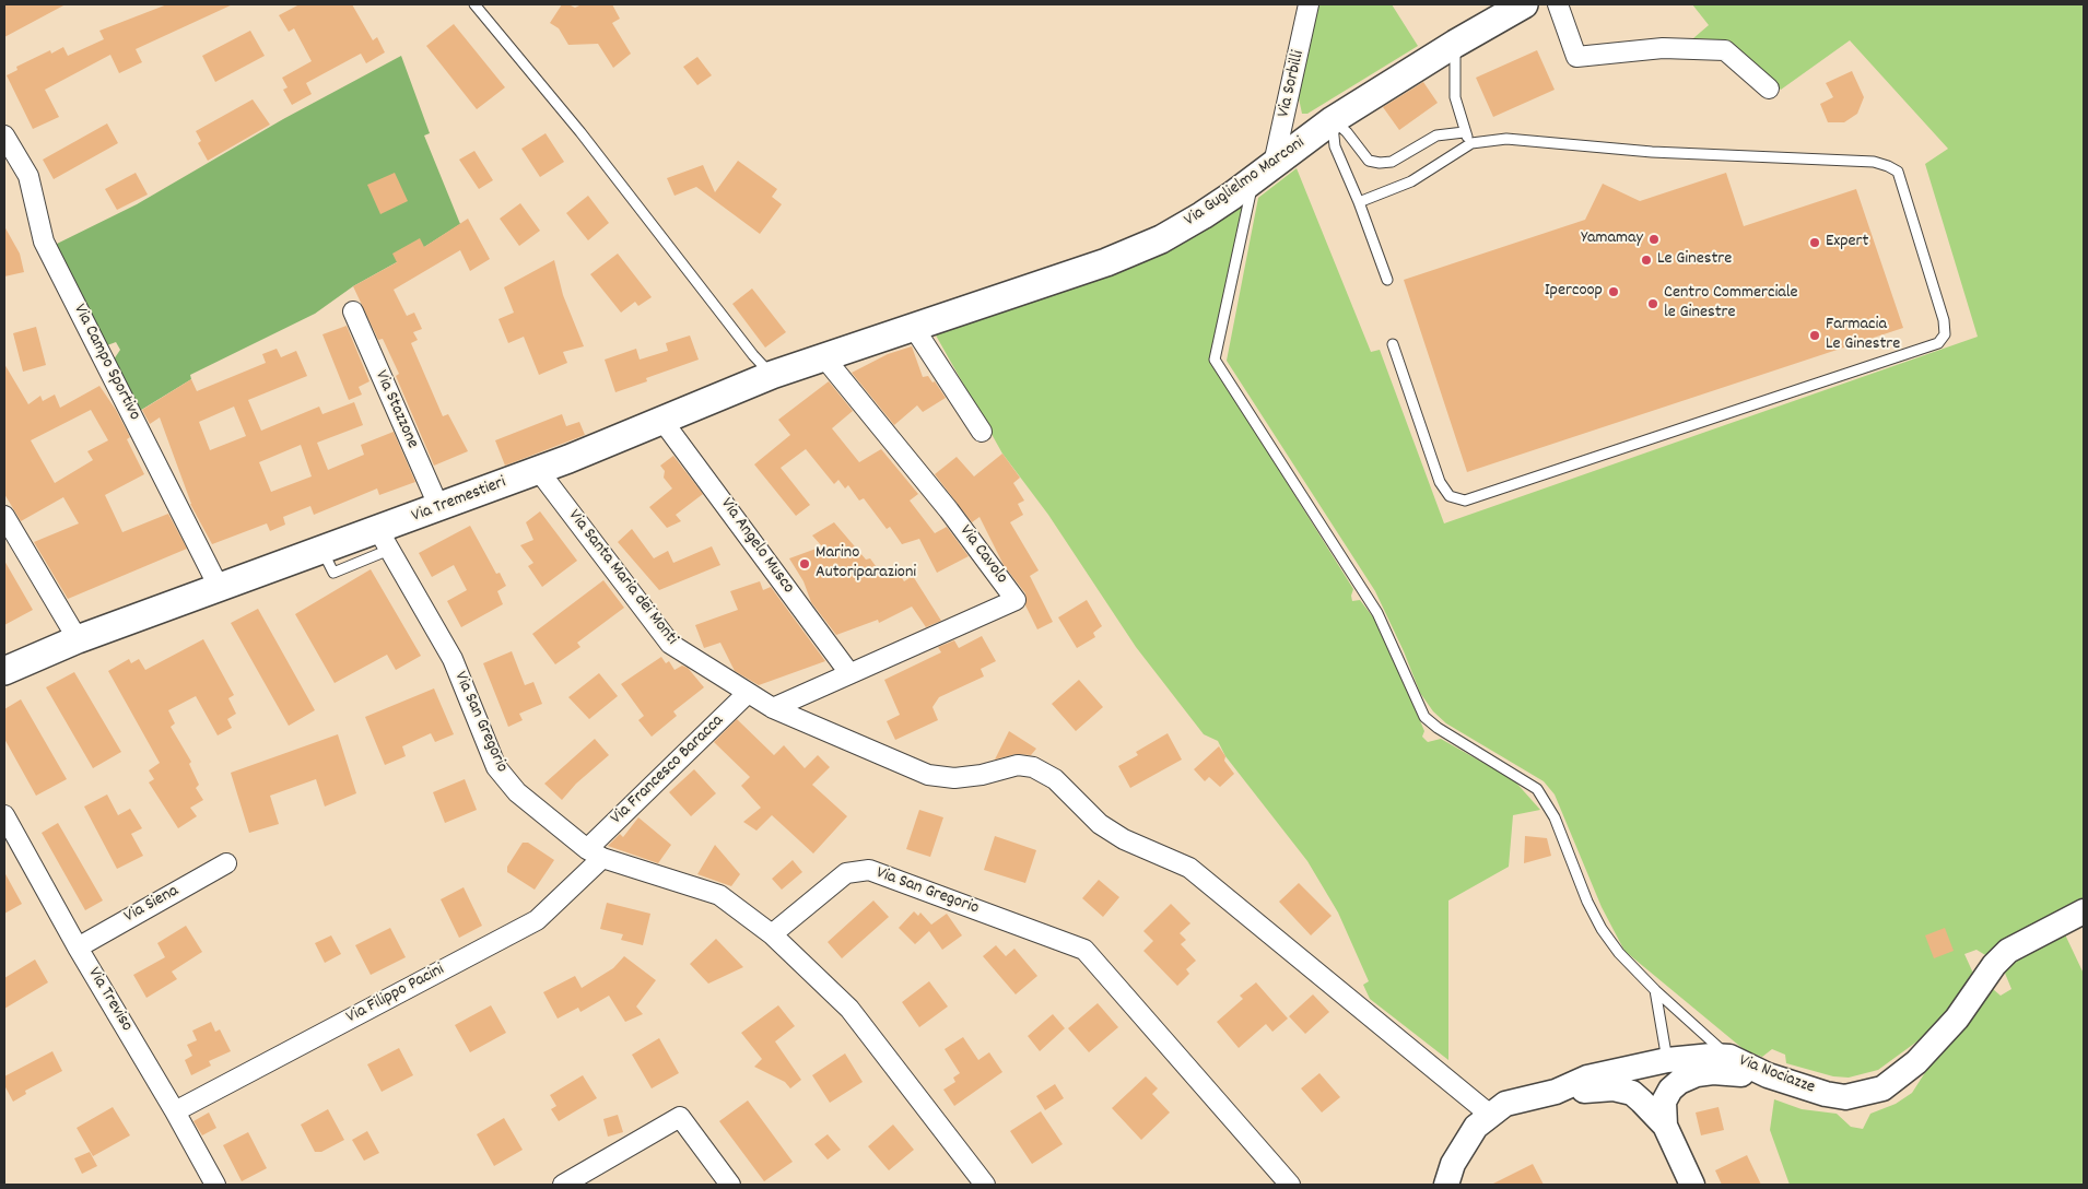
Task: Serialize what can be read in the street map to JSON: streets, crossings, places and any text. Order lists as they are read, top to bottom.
{
  "streets": {
    "main road": ["Via Guglielmo Marconi", "Via Tremestieri"],
    "street": [
      "Via Sorbilli",
      "Via Campo Sportivo",
      "Via Stazzone",
      "Via Angelo Musco",
      "Via Cavolo",
      "Via Santa Maria dei Monti",
      "Via San Gregorio",
      "Via Francesco Baracca",
      "Via Siena",
      "Via Filippo Pacini",
      "Via Treviso",
      "Via Nociazze"
    ]
  },
  "crossings": [
    ["Via Sorbilli", "Via Guglielmo Marconi"],
    ["Via Guglielmo Marconi", "Via Tremestieri"],
    ["Via Campo Sportivo", "Via Tremestieri"],
    ["Via Stazzone", "Via Tremestieri"],
    ["Via Tremestieri", "Via Angelo Musco"],
    ["Via Tremestieri", "Via Cavolo"],
    ["Via Tremestieri", "Via Santa Maria dei Monti"],
    ["Via Tremestieri", "Via San Gregorio"],
    ["Via Angelo Musco", "Via Cavolo"],
    ["Via Cavolo", "Via Santa Maria dei Monti"],
    ["Via Santa Maria dei Monti", "Via Francesco Baracca"],
    ["Via Santa Maria dei Monti", "Via Nociazze"],
    ["Via San Gregorio", "Via Francesco Baracca"],
    ["Via San Gregorio", "Via Filippo Pacini"],
    ["Via Francesco Baracca", "Via Filippo Pacini"],
    ["Via Siena", "Via Treviso"],
    ["Via Filippo Pacini", "Via Treviso"]
  ],
  "places": [
    "Yamamay",
    "Expert",
    "Le Ginestre",
    "Ipercoop",
    "Centro Commerciale le Ginestre",
    "Farmacia Le Ginestre",
    "Marino Autoriparazioni"
  ]
}
